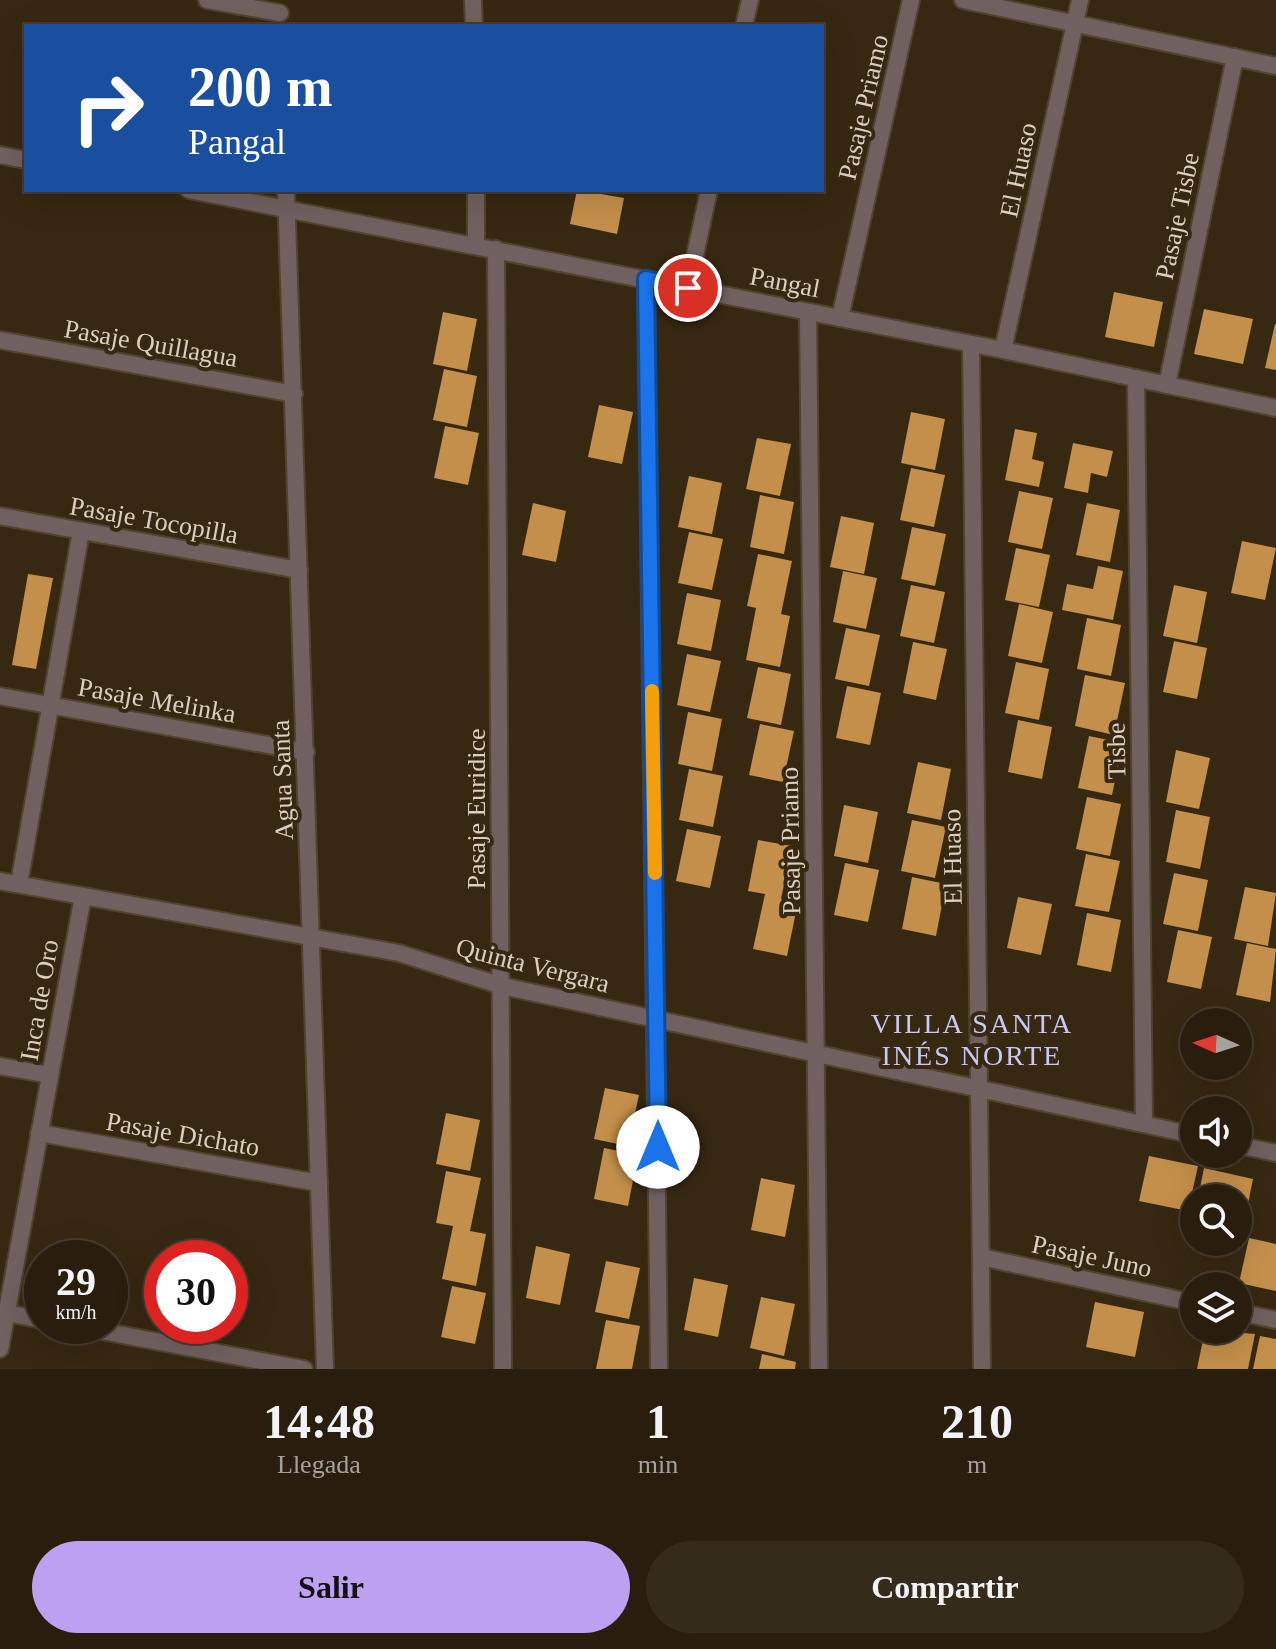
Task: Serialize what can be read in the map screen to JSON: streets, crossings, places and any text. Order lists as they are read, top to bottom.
{
  "streets": {
    "street": [
      "Pasaje Priamo",
      "El Huaso",
      "Pasaje Tisbe",
      "Pangal",
      "Pasaje Quillagua",
      "Pasaje Tocopilla",
      "Pasaje Melinka",
      "Tisbe",
      "Agua Santa",
      "Pasaje Euridice",
      "Quinta Vergara",
      "Inca de Oro",
      "Pasaje Dichato",
      "Pasaje Juno"
    ]
  },
  "crossings": [
    ["Pasaje Priamo", "Pangal"],
    ["Pasaje Priamo", "Quinta Vergara"],
    ["El Huaso", "Pangal"],
    ["El Huaso", "Quinta Vergara"],
    ["El Huaso", "Pasaje Juno"],
    ["Pasaje Tisbe", "Pangal"],
    ["Pangal", "Tisbe"],
    ["Pangal", "Agua Santa"],
    ["Pangal", "Pasaje Euridice"],
    ["Pasaje Quillagua", "Agua Santa"],
    ["Pasaje Tocopilla", "Agua Santa"],
    ["Pasaje Melinka", "Agua Santa"],
    ["Tisbe", "Quinta Vergara"],
    ["Agua Santa", "Quinta Vergara"],
    ["Agua Santa", "Pasaje Dichato"],
    ["Pasaje Euridice", "Quinta Vergara"],
    ["Quinta Vergara", "Inca de Oro"],
    ["Inca de Oro", "Pasaje Dichato"]
  ],
  "districts": ["VILLA SANTA INÉS NORTE"],
  "north": "left",
  "page": {
    "turn": ["200 m", "Pangal"],
    "speed": "29 km/h",
    "limit": "30",
    "eta": [
      "14:48",
      "Llegada",
      "1",
      "min",
      "210",
      "m"
    ],
    "buttons": ["Salir", "Compartir"]
  }
}
